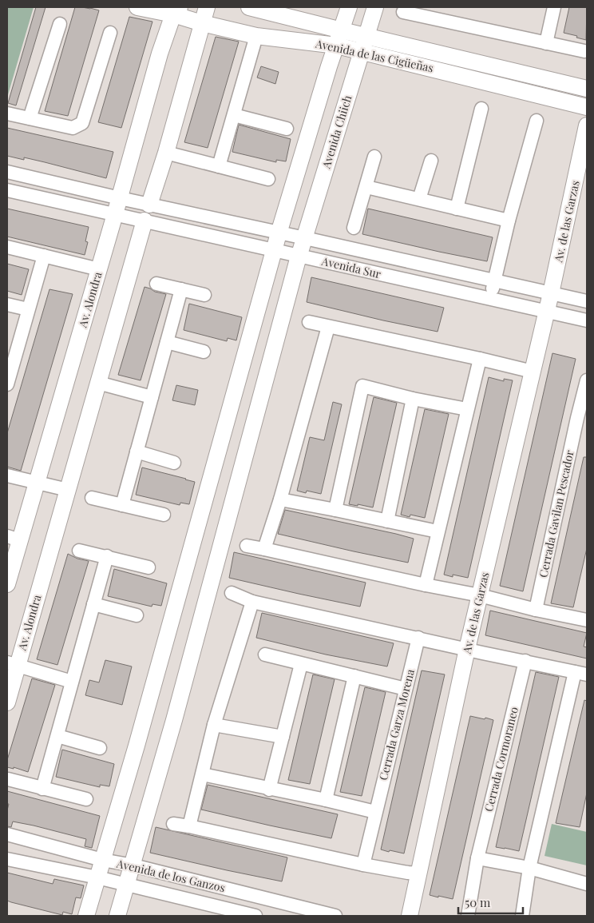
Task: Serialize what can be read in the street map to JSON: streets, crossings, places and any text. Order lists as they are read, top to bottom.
{
  "streets": {
    "main road": [
      "Avenida de las Cigüeñas",
      "Avenida Chiich",
      "Av. de las Garzas",
      "Av. Alondra"
    ],
    "street": [
      "Avenida Sur",
      "Cerrada Gavilan Pescador",
      "Cerrada Garza Morena",
      "Cerrada Cormoraneo",
      "Avenida de los Ganzos"
    ]
  },
  "crossings": [
    ["Avenida de las Cigüeñas", "Avenida Chiich"],
    ["Avenida de las Cigüeñas", "Av. Alondra"],
    ["Avenida Chiich", "Avenida Sur"],
    ["Avenida Chiich", "Avenida de los Ganzos"],
    ["Av. de las Garzas", "Avenida Sur"],
    ["Avenida Sur", "Av. Alondra"]
  ],
  "scale_bar": "50 m"
}
